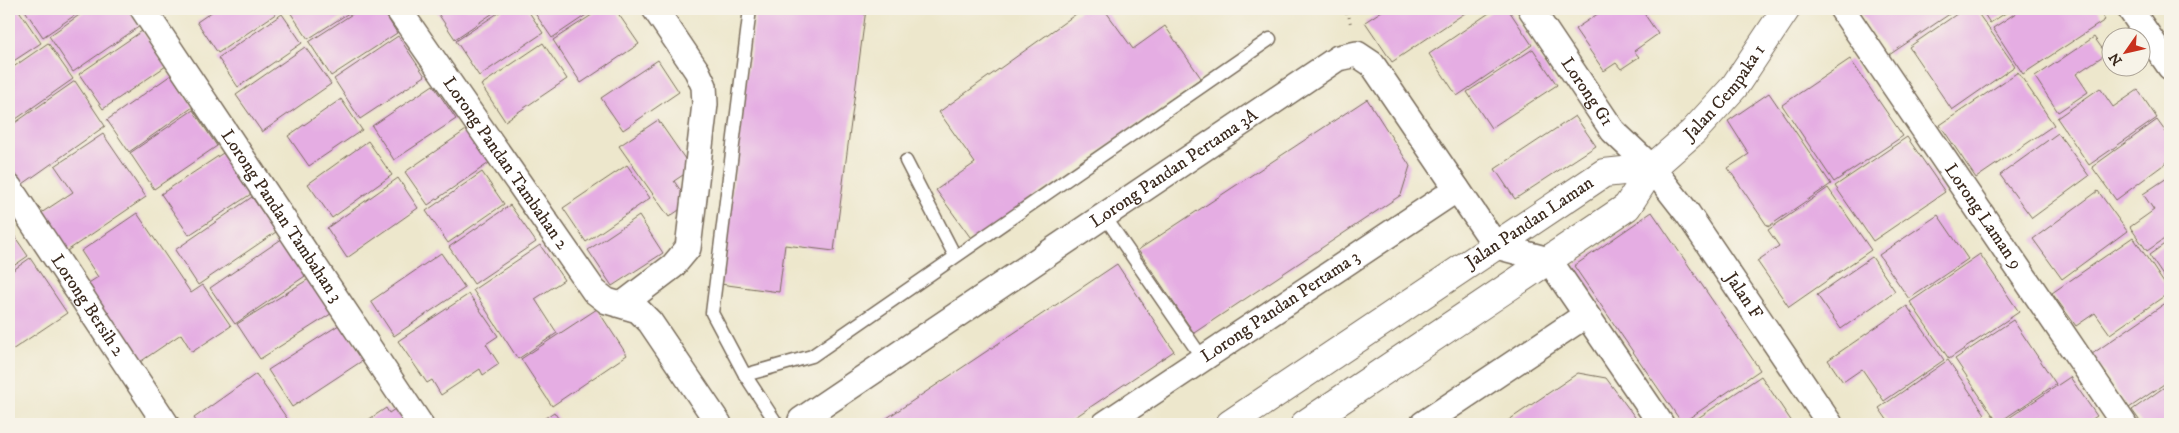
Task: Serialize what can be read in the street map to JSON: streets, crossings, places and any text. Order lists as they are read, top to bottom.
{
  "streets": {
    "street": [
      "Lorong G1",
      "Jalan Cempaka 1",
      "Lorong Pandan Tambahan 2",
      "Lorong Pandan Pertama 3A",
      "Lorong Pandan Tambahan 3",
      "Lorong Laman 9",
      "Jalan Pandan Laman",
      "Jalan F",
      "Lorong Bersih 2",
      "Lorong Pandan Pertama 3"
    ]
  },
  "crossings": [
    ["Lorong G1", "Jalan Cempaka 1"],
    ["Lorong G1", "Jalan Pandan Laman"],
    ["Lorong G1", "Jalan F"],
    ["Jalan Cempaka 1", "Jalan Pandan Laman"],
    ["Jalan Cempaka 1", "Jalan F"],
    ["Lorong Pandan Pertama 3A", "Jalan Pandan Laman"],
    ["Lorong Pandan Pertama 3A", "Lorong Pandan Pertama 3"],
    ["Jalan Pandan Laman", "Jalan F"]
  ],
  "north": "bottom left"
}
